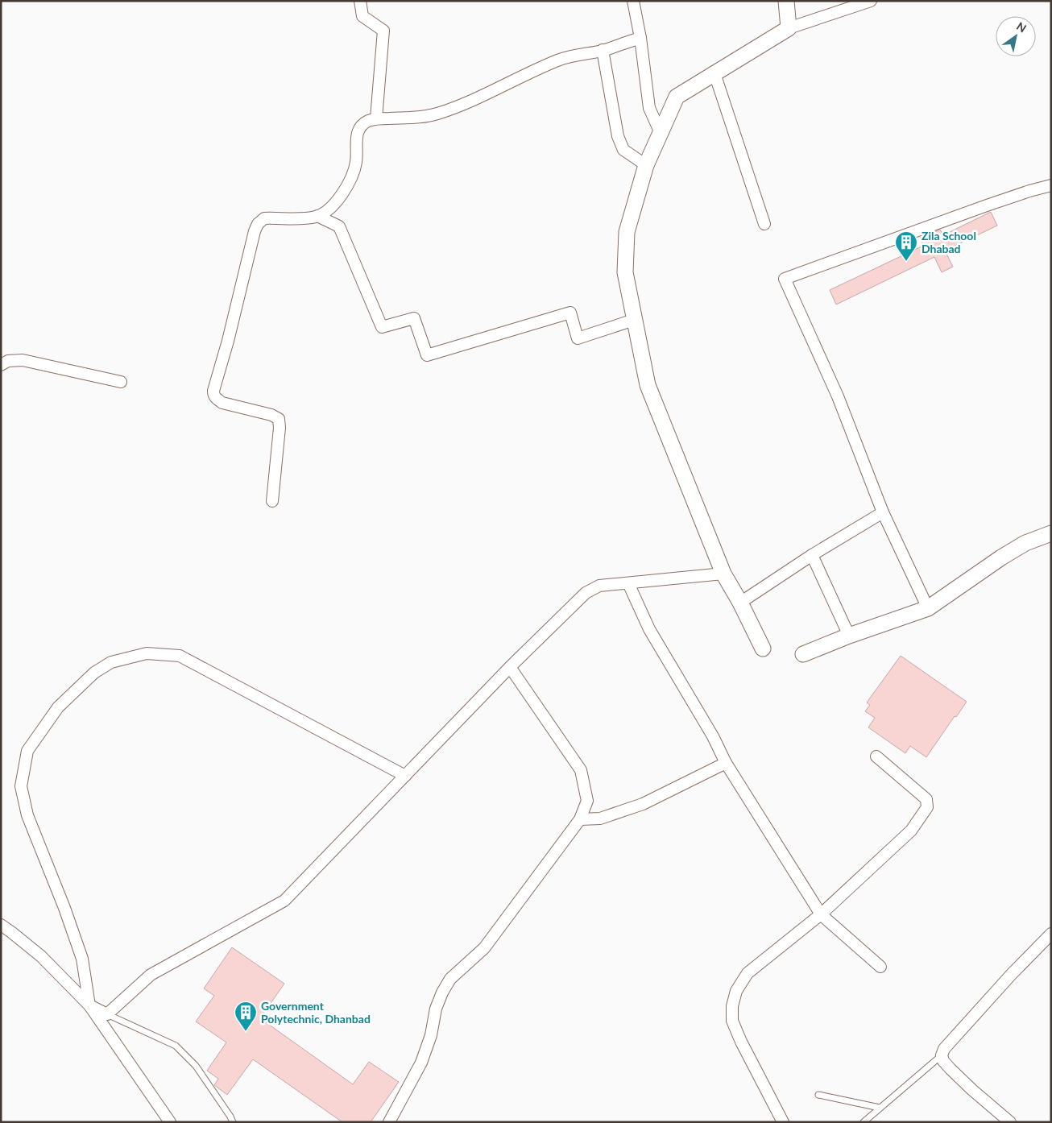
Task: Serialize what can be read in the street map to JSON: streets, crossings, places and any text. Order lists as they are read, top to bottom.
{
  "places": {
    "building": ["Zila School Dhabad", "Government Polytechnic, Dhanbad"]
  },
  "north": "top right"
}
